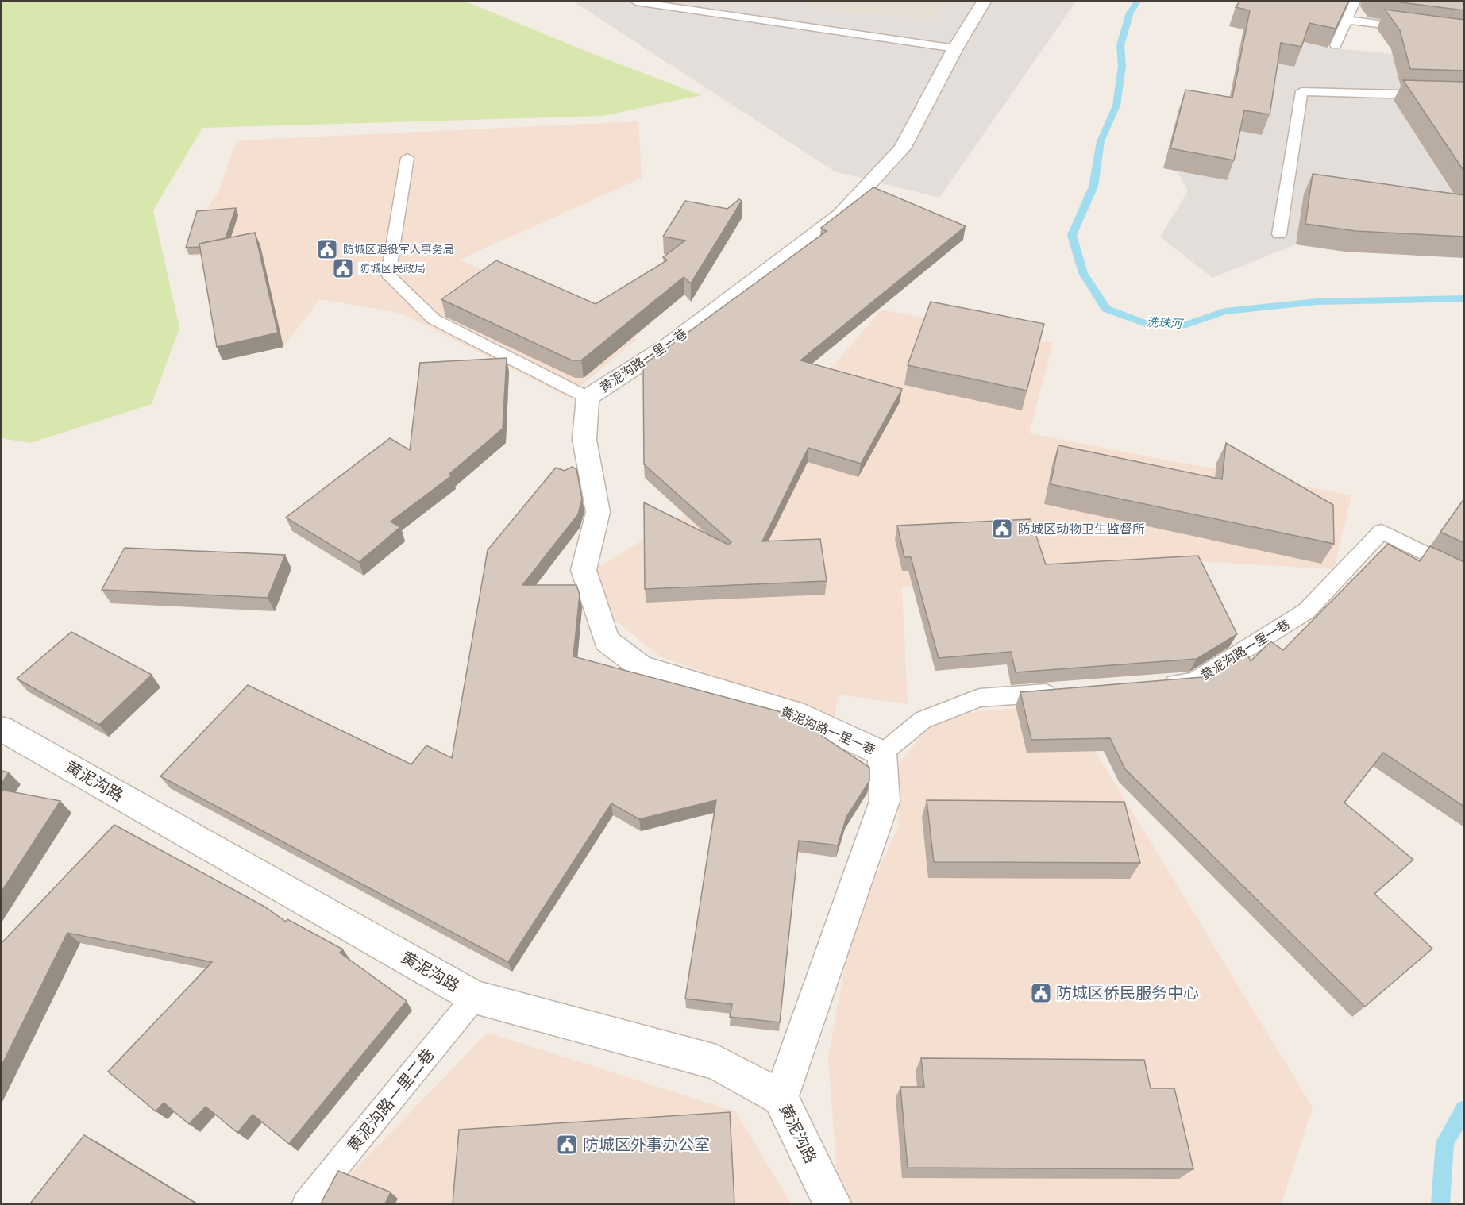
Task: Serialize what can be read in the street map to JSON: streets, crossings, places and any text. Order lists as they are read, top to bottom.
{
  "streets": {
    "street": ["黄泥沟路一里一巷", "黄泥沟路"],
    "lane": ["黄泥沟路一里二巷"]
  },
  "crossings": [
    ["黄泥沟路一里一巷", "黄泥沟路"],
    ["黄泥沟路", "黄泥沟路一里二巷"]
  ],
  "water": ["洗珠河"],
  "places": {
    "public building": [
      "防城区退役军人事务局",
      "防城区民政局",
      "防城区动物卫生监督所",
      "防城区侨民服务中心",
      "防城区外事办公室"
    ]
  }
}
